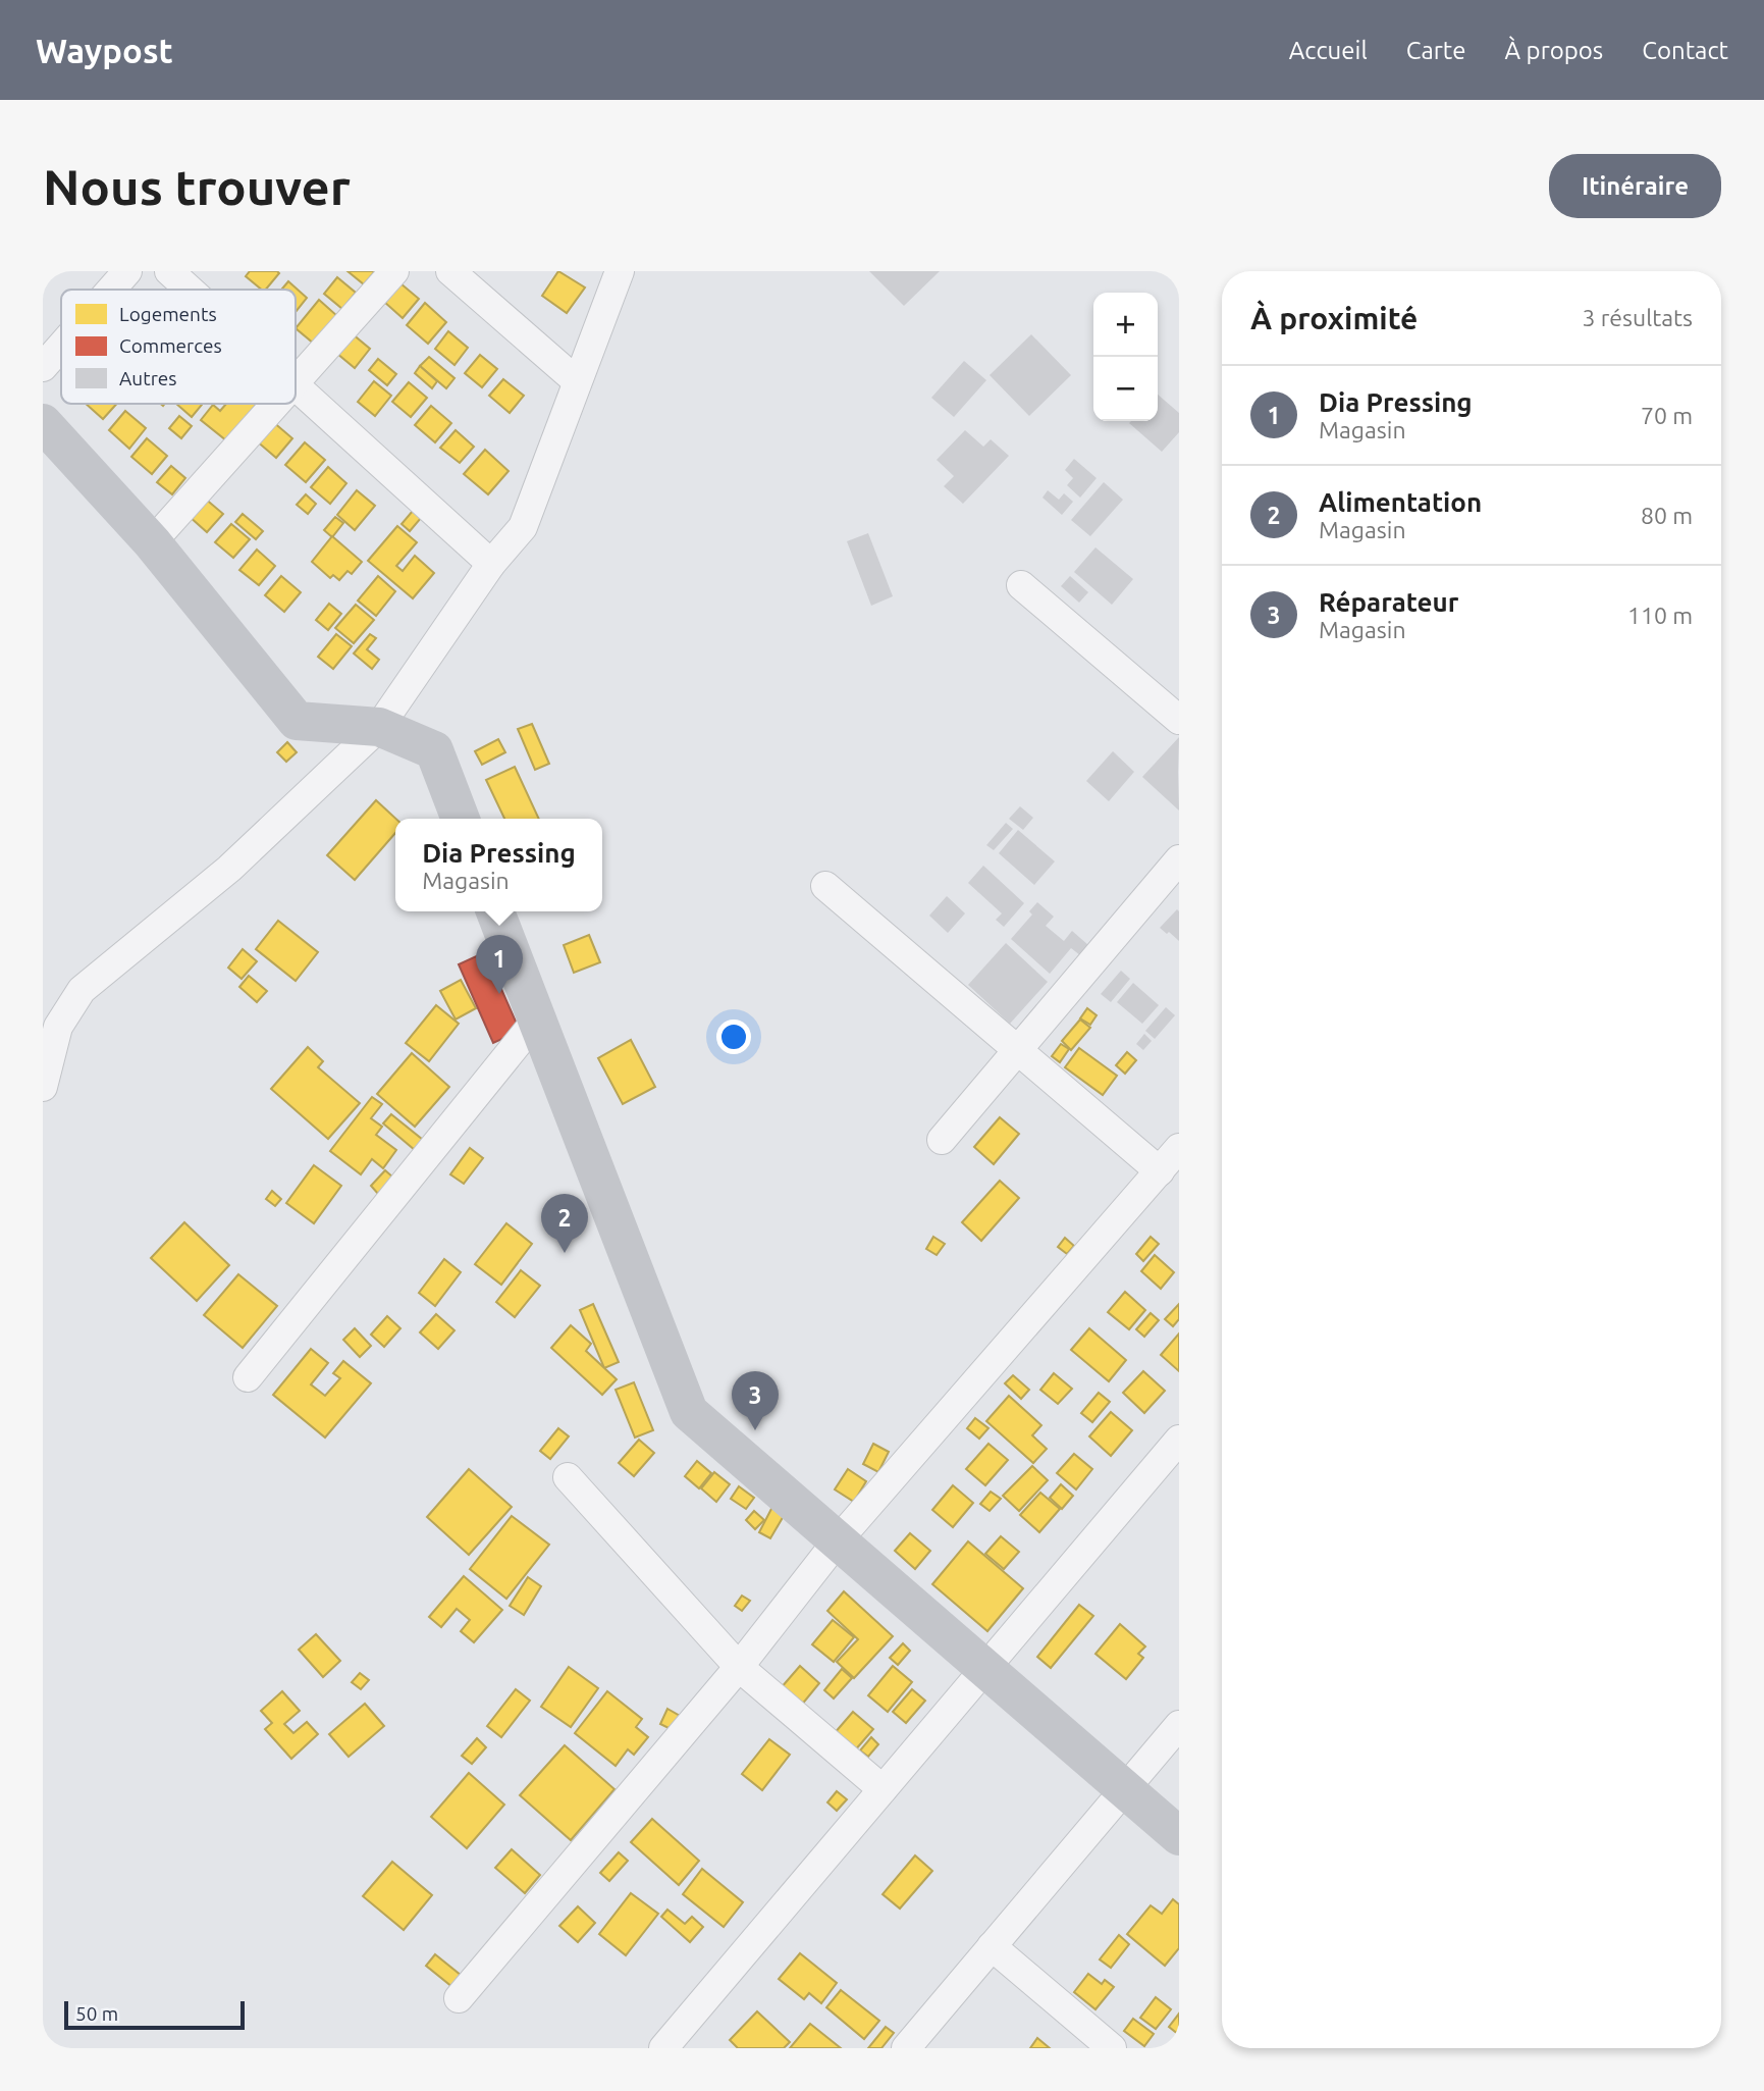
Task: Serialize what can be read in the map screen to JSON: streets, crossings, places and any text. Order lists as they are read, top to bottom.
{
  "legend": ["Logements", "Commerces", "Autres"],
  "scale_bar": "50 m",
  "page": {
    "header": "Waypost",
    "nav": [
      "Accueil",
      "Carte",
      "À propos",
      "Contact"
    ],
    "buttons": "Itinéraire",
    "title": "Nous trouver",
    "heading": ["À proximité", "3 résultats"],
    "map_buttons": ["+", "−"],
    "list": [
      {
        "mark": "1",
        "name": "Dia Pressing",
        "note": "Magasin",
        "value": "70 m"
      },
      {
        "mark": "2",
        "name": "Alimentation",
        "note": "Magasin",
        "value": "80 m"
      },
      {
        "mark": "3",
        "name": "Réparateur",
        "note": "Magasin",
        "value": "110 m"
      }
    ],
    "popup": ["Dia Pressing", "Magasin"],
    "pins": ["1", "2", "3"],
    "scale": "50 m"
  }
}
